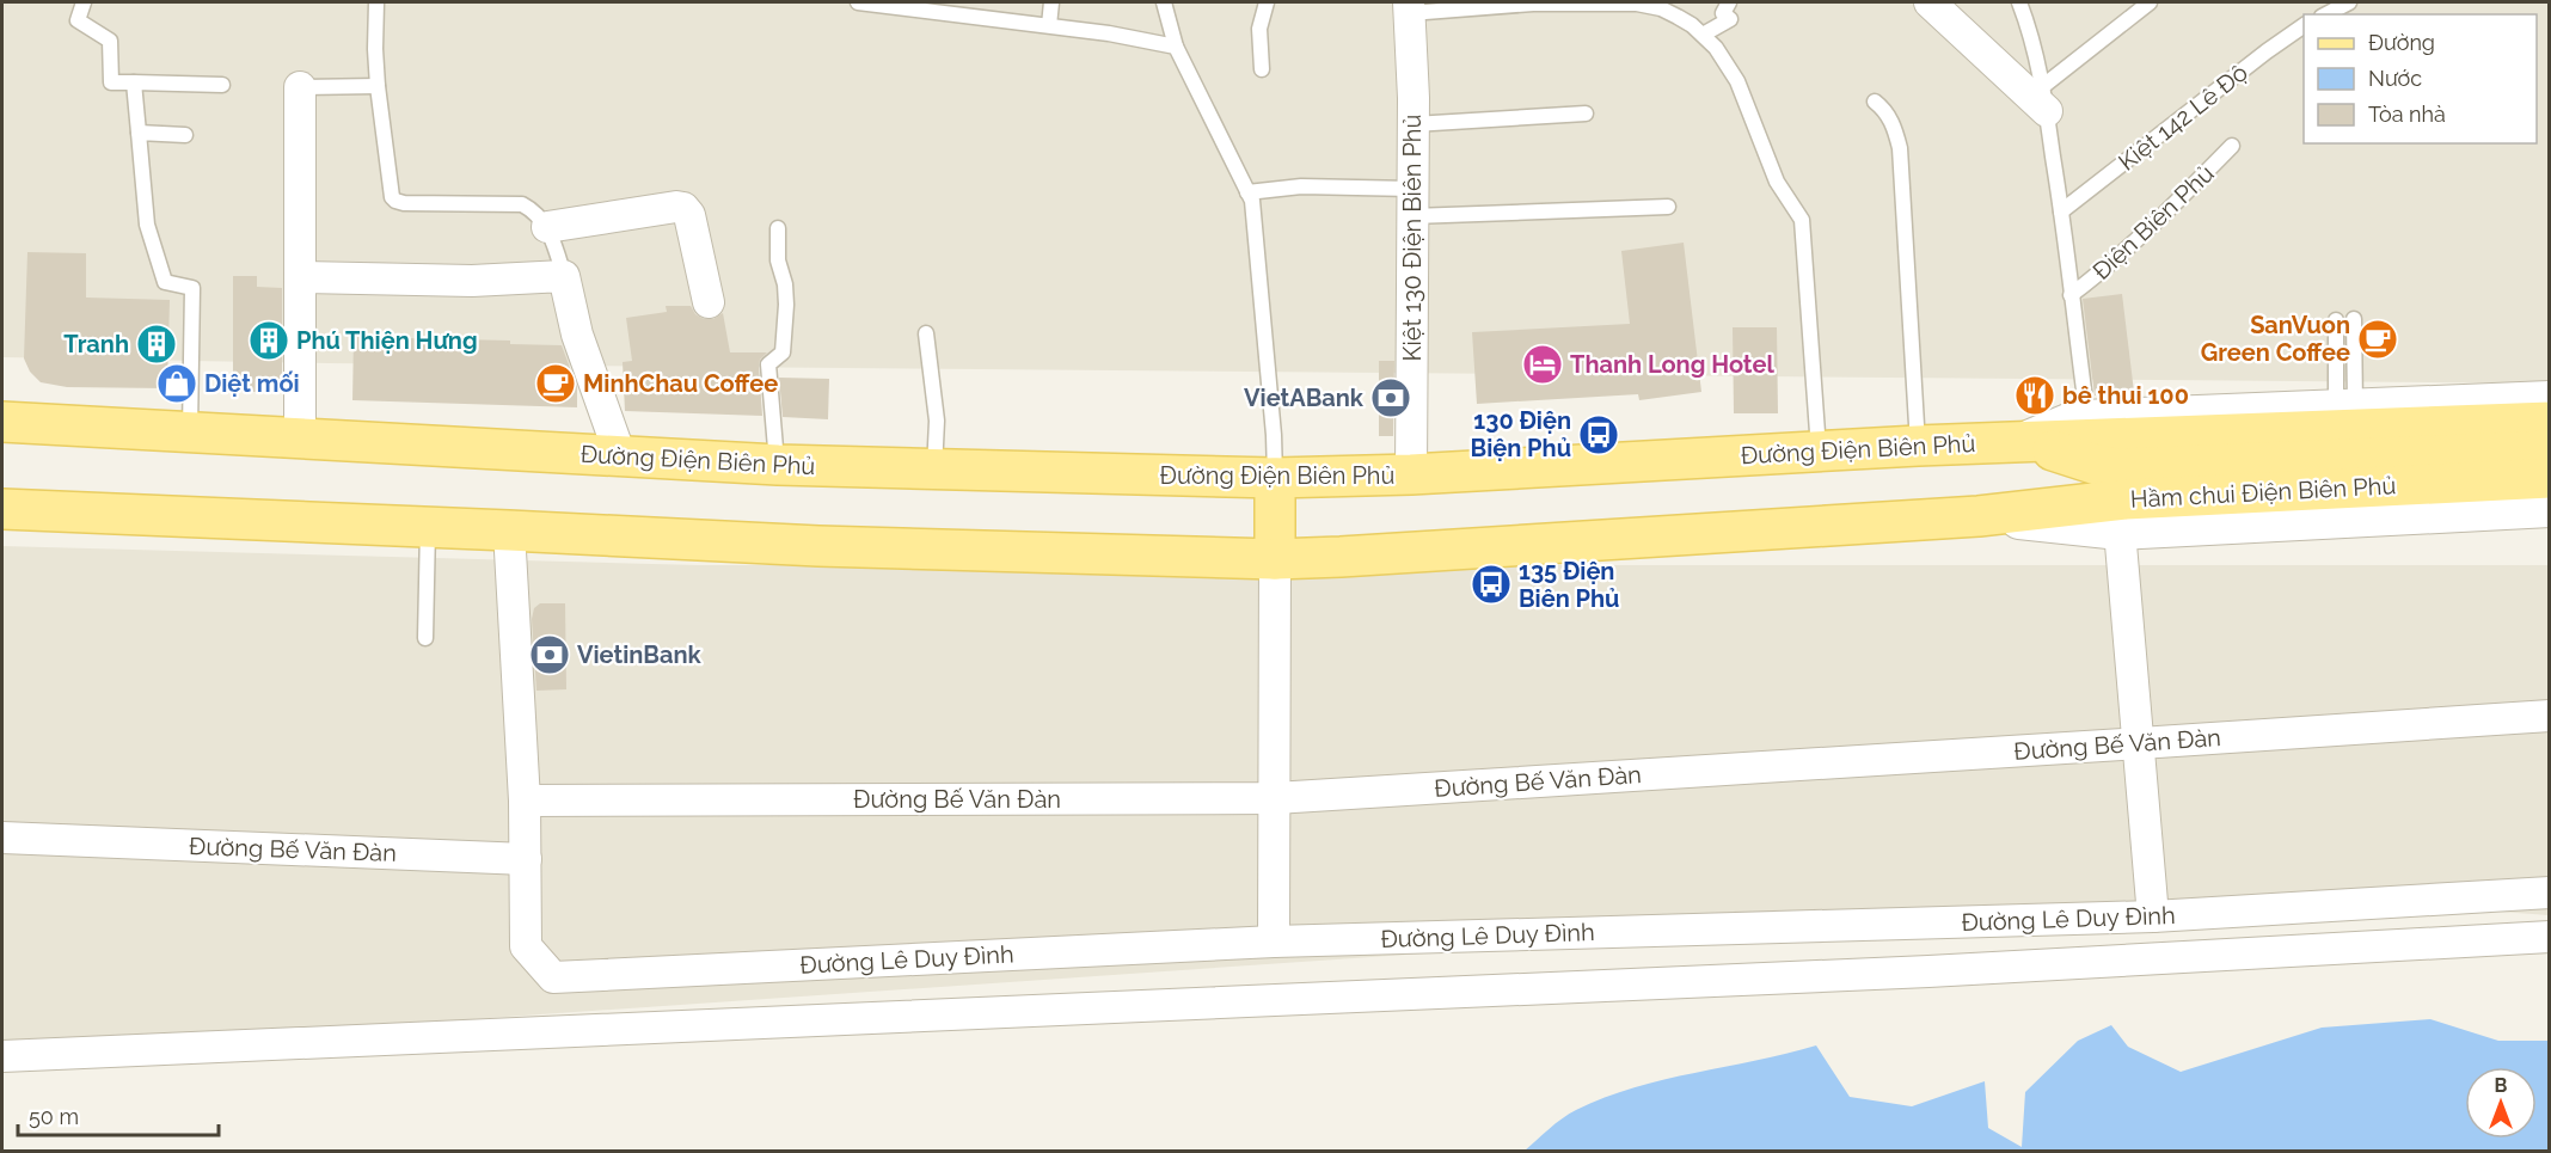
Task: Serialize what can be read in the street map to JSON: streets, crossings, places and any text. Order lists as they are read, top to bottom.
{
  "streets": {
    "main road": ["Đường Điện Biên Phủ", "Hầm chui Điện Biên Phủ"],
    "street": ["Kiệt 130 Điện Biên Phủ", "Đường Bế Văn Đàn", "Đường Lê Duy Đình"],
    "lane": ["Kiệt 142 Lê Độ", "Điện Biên Phủ"]
  },
  "crossings": [
    ["Kiệt 130 Điện Biên Phủ", "Đường Điện Biên Phủ"],
    ["Đường Bế Văn Đàn", "Đường Lê Duy Đình"]
  ],
  "places": {
    "cafe": ["SanVuon Green Coffee", "MinhChau Coffee"],
    "building": ["Phú Thiện Hưng", "Tranh"],
    "hotel": ["Thanh Long Hotel"],
    "shop": ["Diệt mối"],
    "restaurant": ["bê thui 100"],
    "bank": ["VietABank", "VietinBank"],
    "bus stop": ["130 Điện Biện Phủ", "135 Điện Biên Phủ"]
  },
  "legend": ["Đường", "Nước", "Tòa nhà"],
  "scale_bar": "50 m",
  "north": "top"
}
